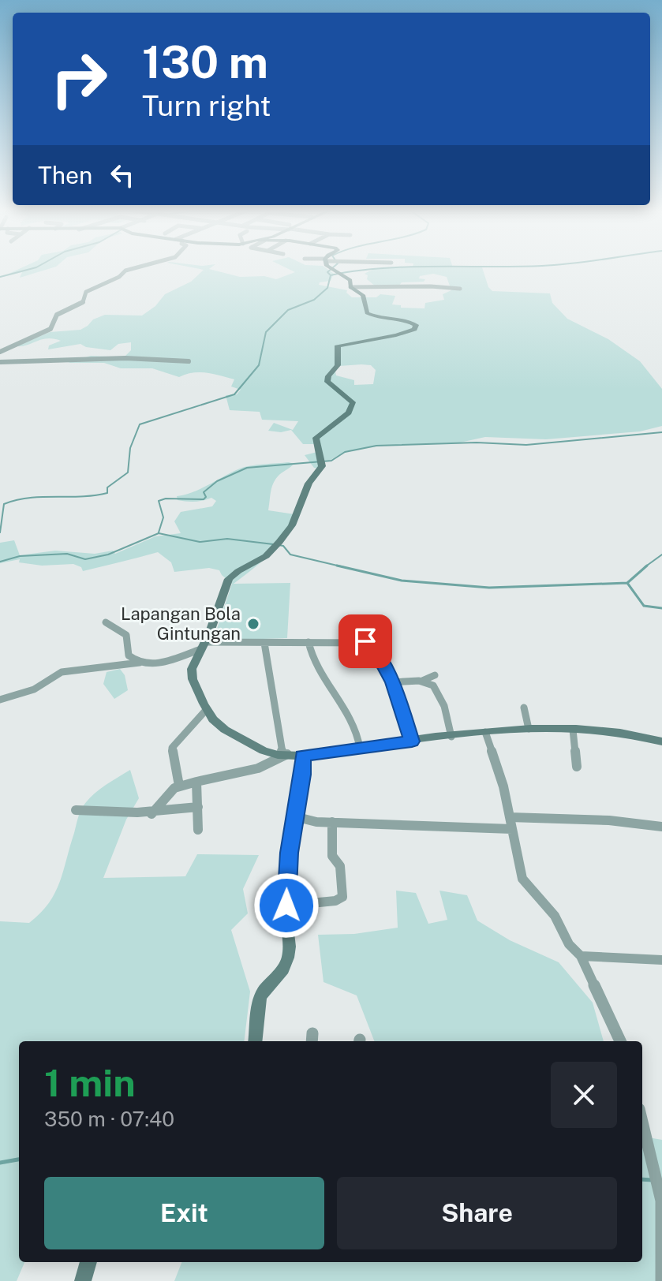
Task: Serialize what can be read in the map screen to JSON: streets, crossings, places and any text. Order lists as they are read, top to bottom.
{
  "places": ["Lapangan Bola Gintungan"],
  "page": {
    "turn": ["130 m", "Turn right"],
    "then": "Then",
    "heading": ["1 min", "350 m · 07:40"],
    "buttons": ["Exit", "Share"]
  }
}
